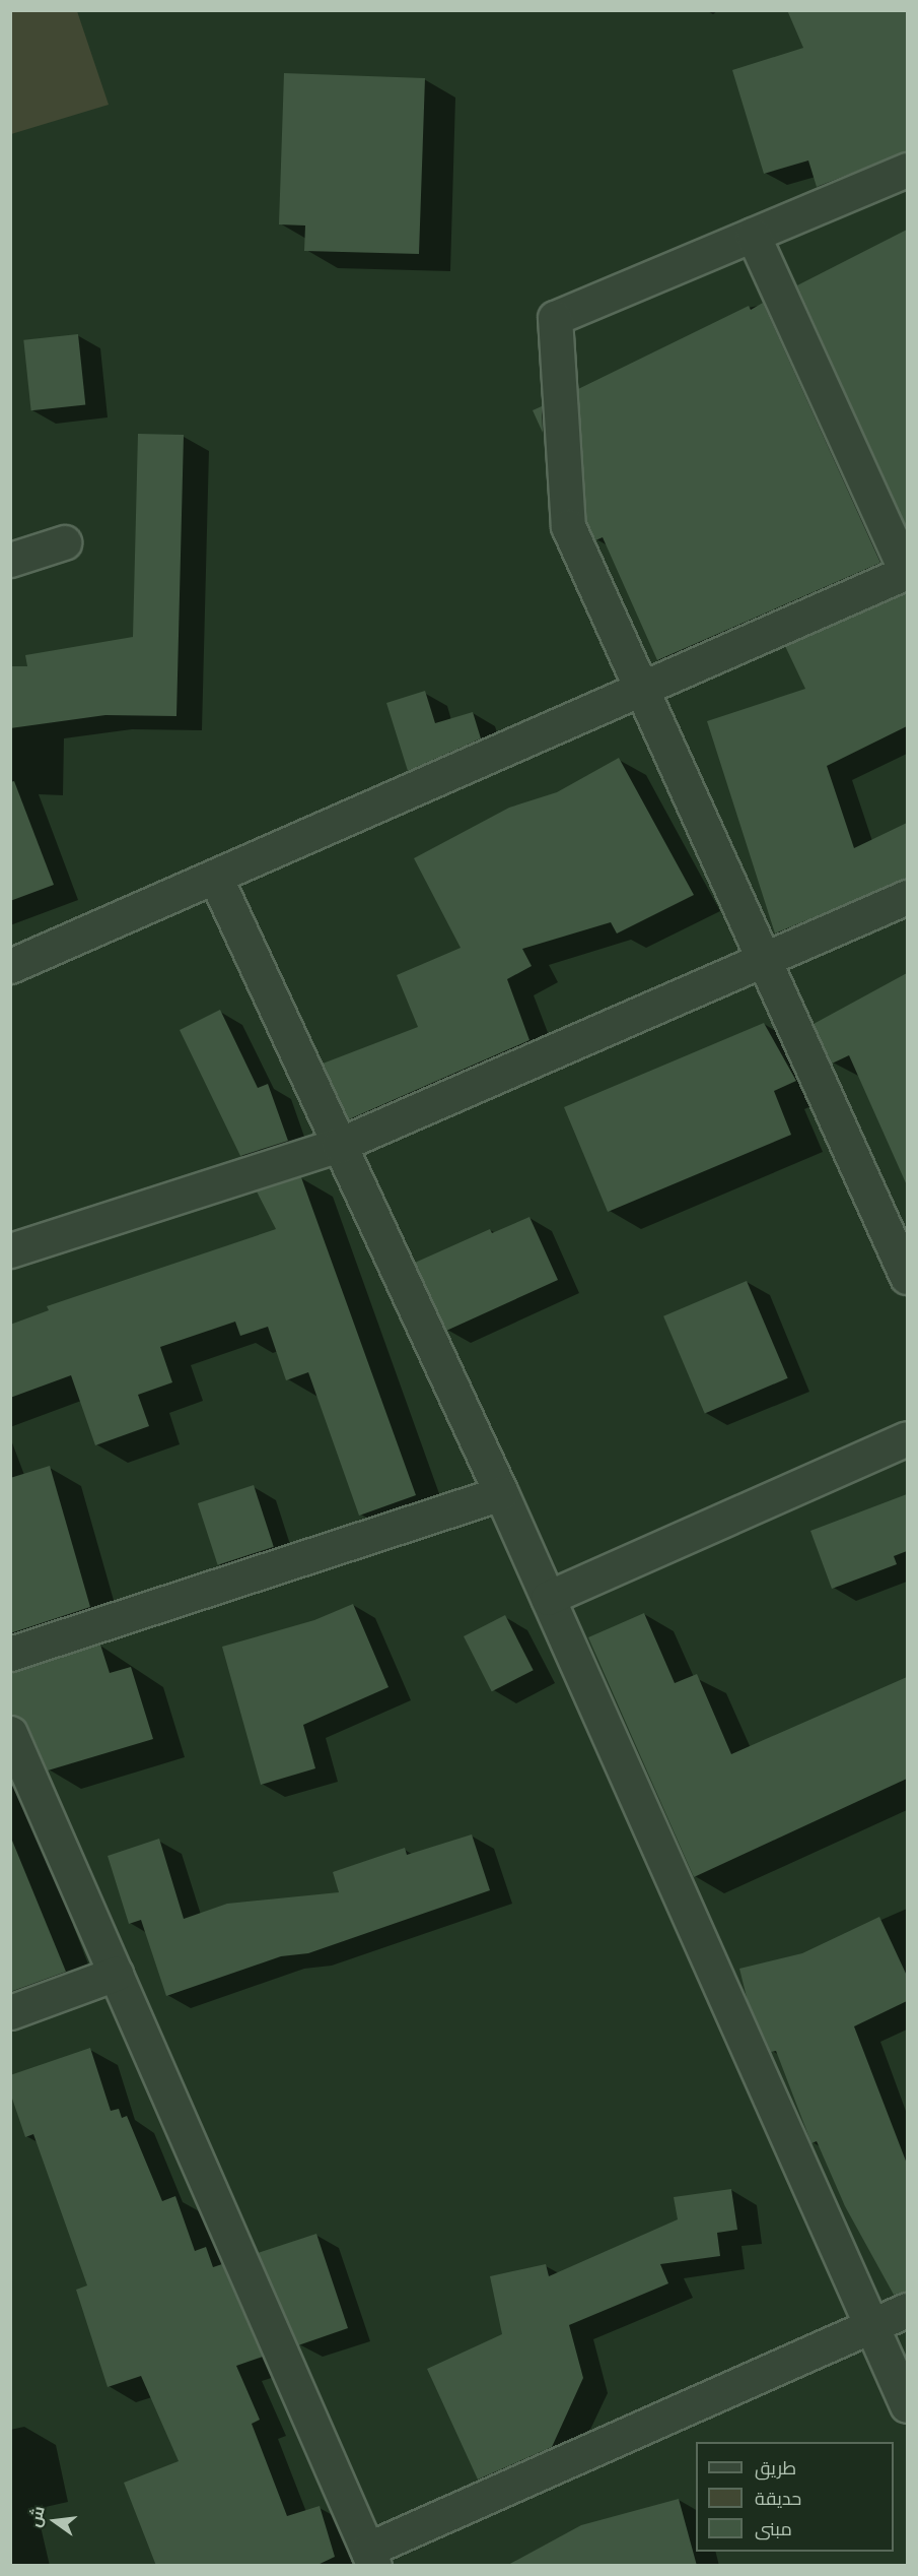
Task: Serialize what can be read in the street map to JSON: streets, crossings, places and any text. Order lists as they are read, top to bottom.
{
  "legend": ["طريق", "حديقة", "مبنى"],
  "north": "left"
}
